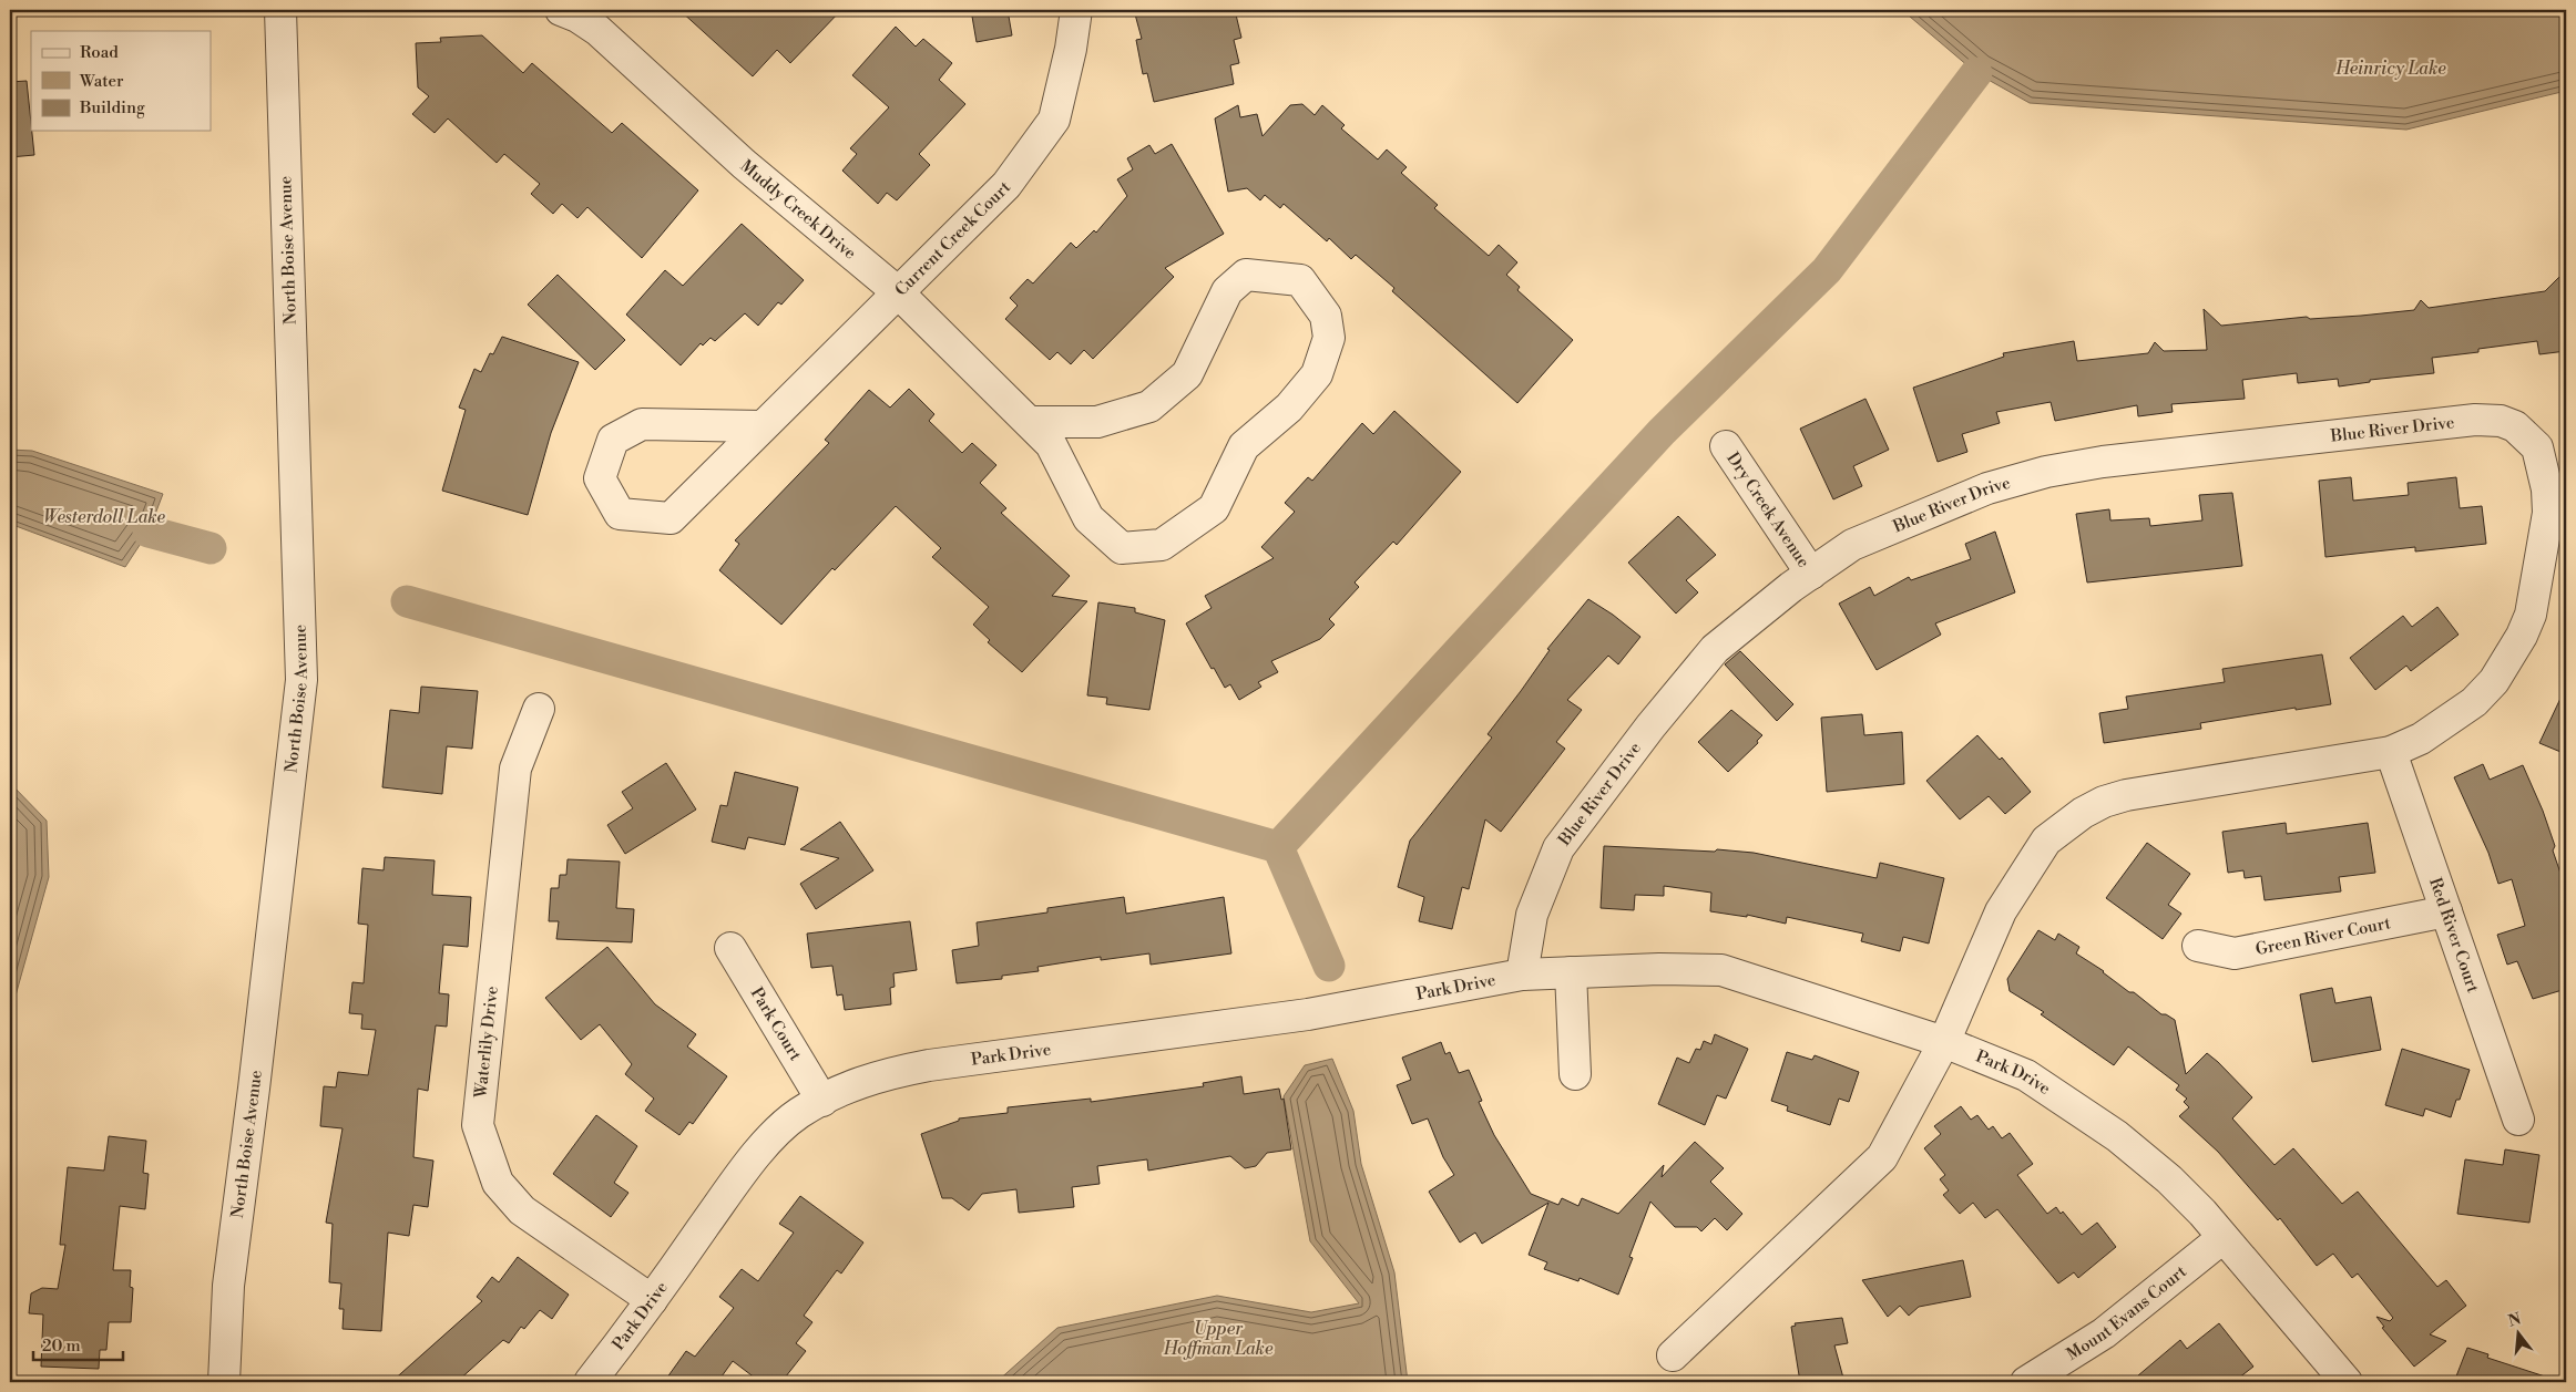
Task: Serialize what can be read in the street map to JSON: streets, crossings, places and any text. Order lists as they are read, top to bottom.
{
  "streets": {
    "street": [
      "Muddy Creek Drive",
      "Current Creek Court",
      "North Boise Avenue",
      "Blue River Drive",
      "Dry Creek Avenue",
      "Green River Court",
      "Red River Court",
      "Park Drive",
      "Park Court",
      "Waterlily Drive",
      "Mount Evans Court"
    ]
  },
  "crossings": [
    ["Muddy Creek Drive", "Current Creek Court"],
    ["Blue River Drive", "Dry Creek Avenue"],
    ["Blue River Drive", "Red River Court"],
    ["Blue River Drive", "Park Drive"],
    ["Green River Court", "Red River Court"],
    ["Park Drive", "Park Court"],
    ["Park Drive", "Waterlily Drive"],
    ["Park Drive", "Mount Evans Court"]
  ],
  "water": ["Heinricy Lake", "Westerdoll Lake", "Upper Hoffman Lake"],
  "legend": ["Road", "Water", "Building"],
  "scale_bar": "20 m",
  "north": "top"
}
